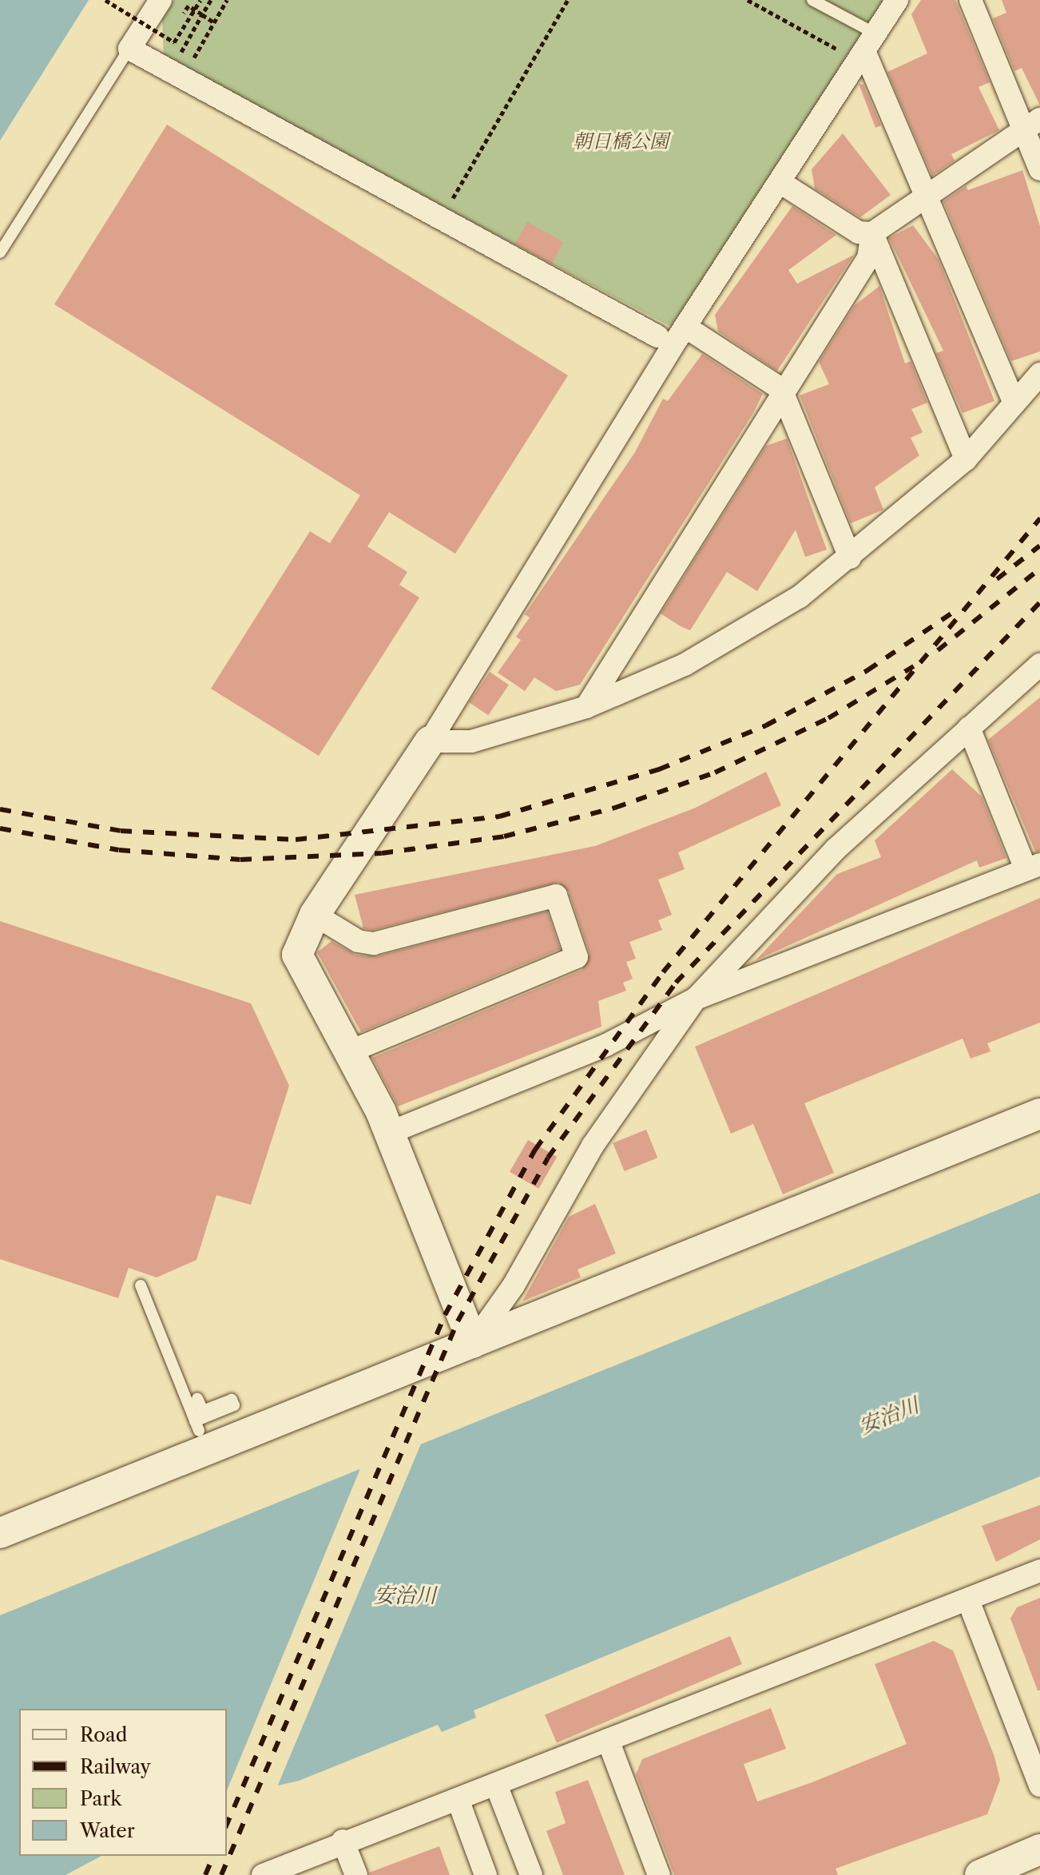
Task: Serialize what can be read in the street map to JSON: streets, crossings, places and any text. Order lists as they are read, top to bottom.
{
  "water": ["安治川"],
  "parks": ["朝日橋公園"],
  "legend": [
    "Road",
    "Railway",
    "Park",
    "Water"
  ]
}
